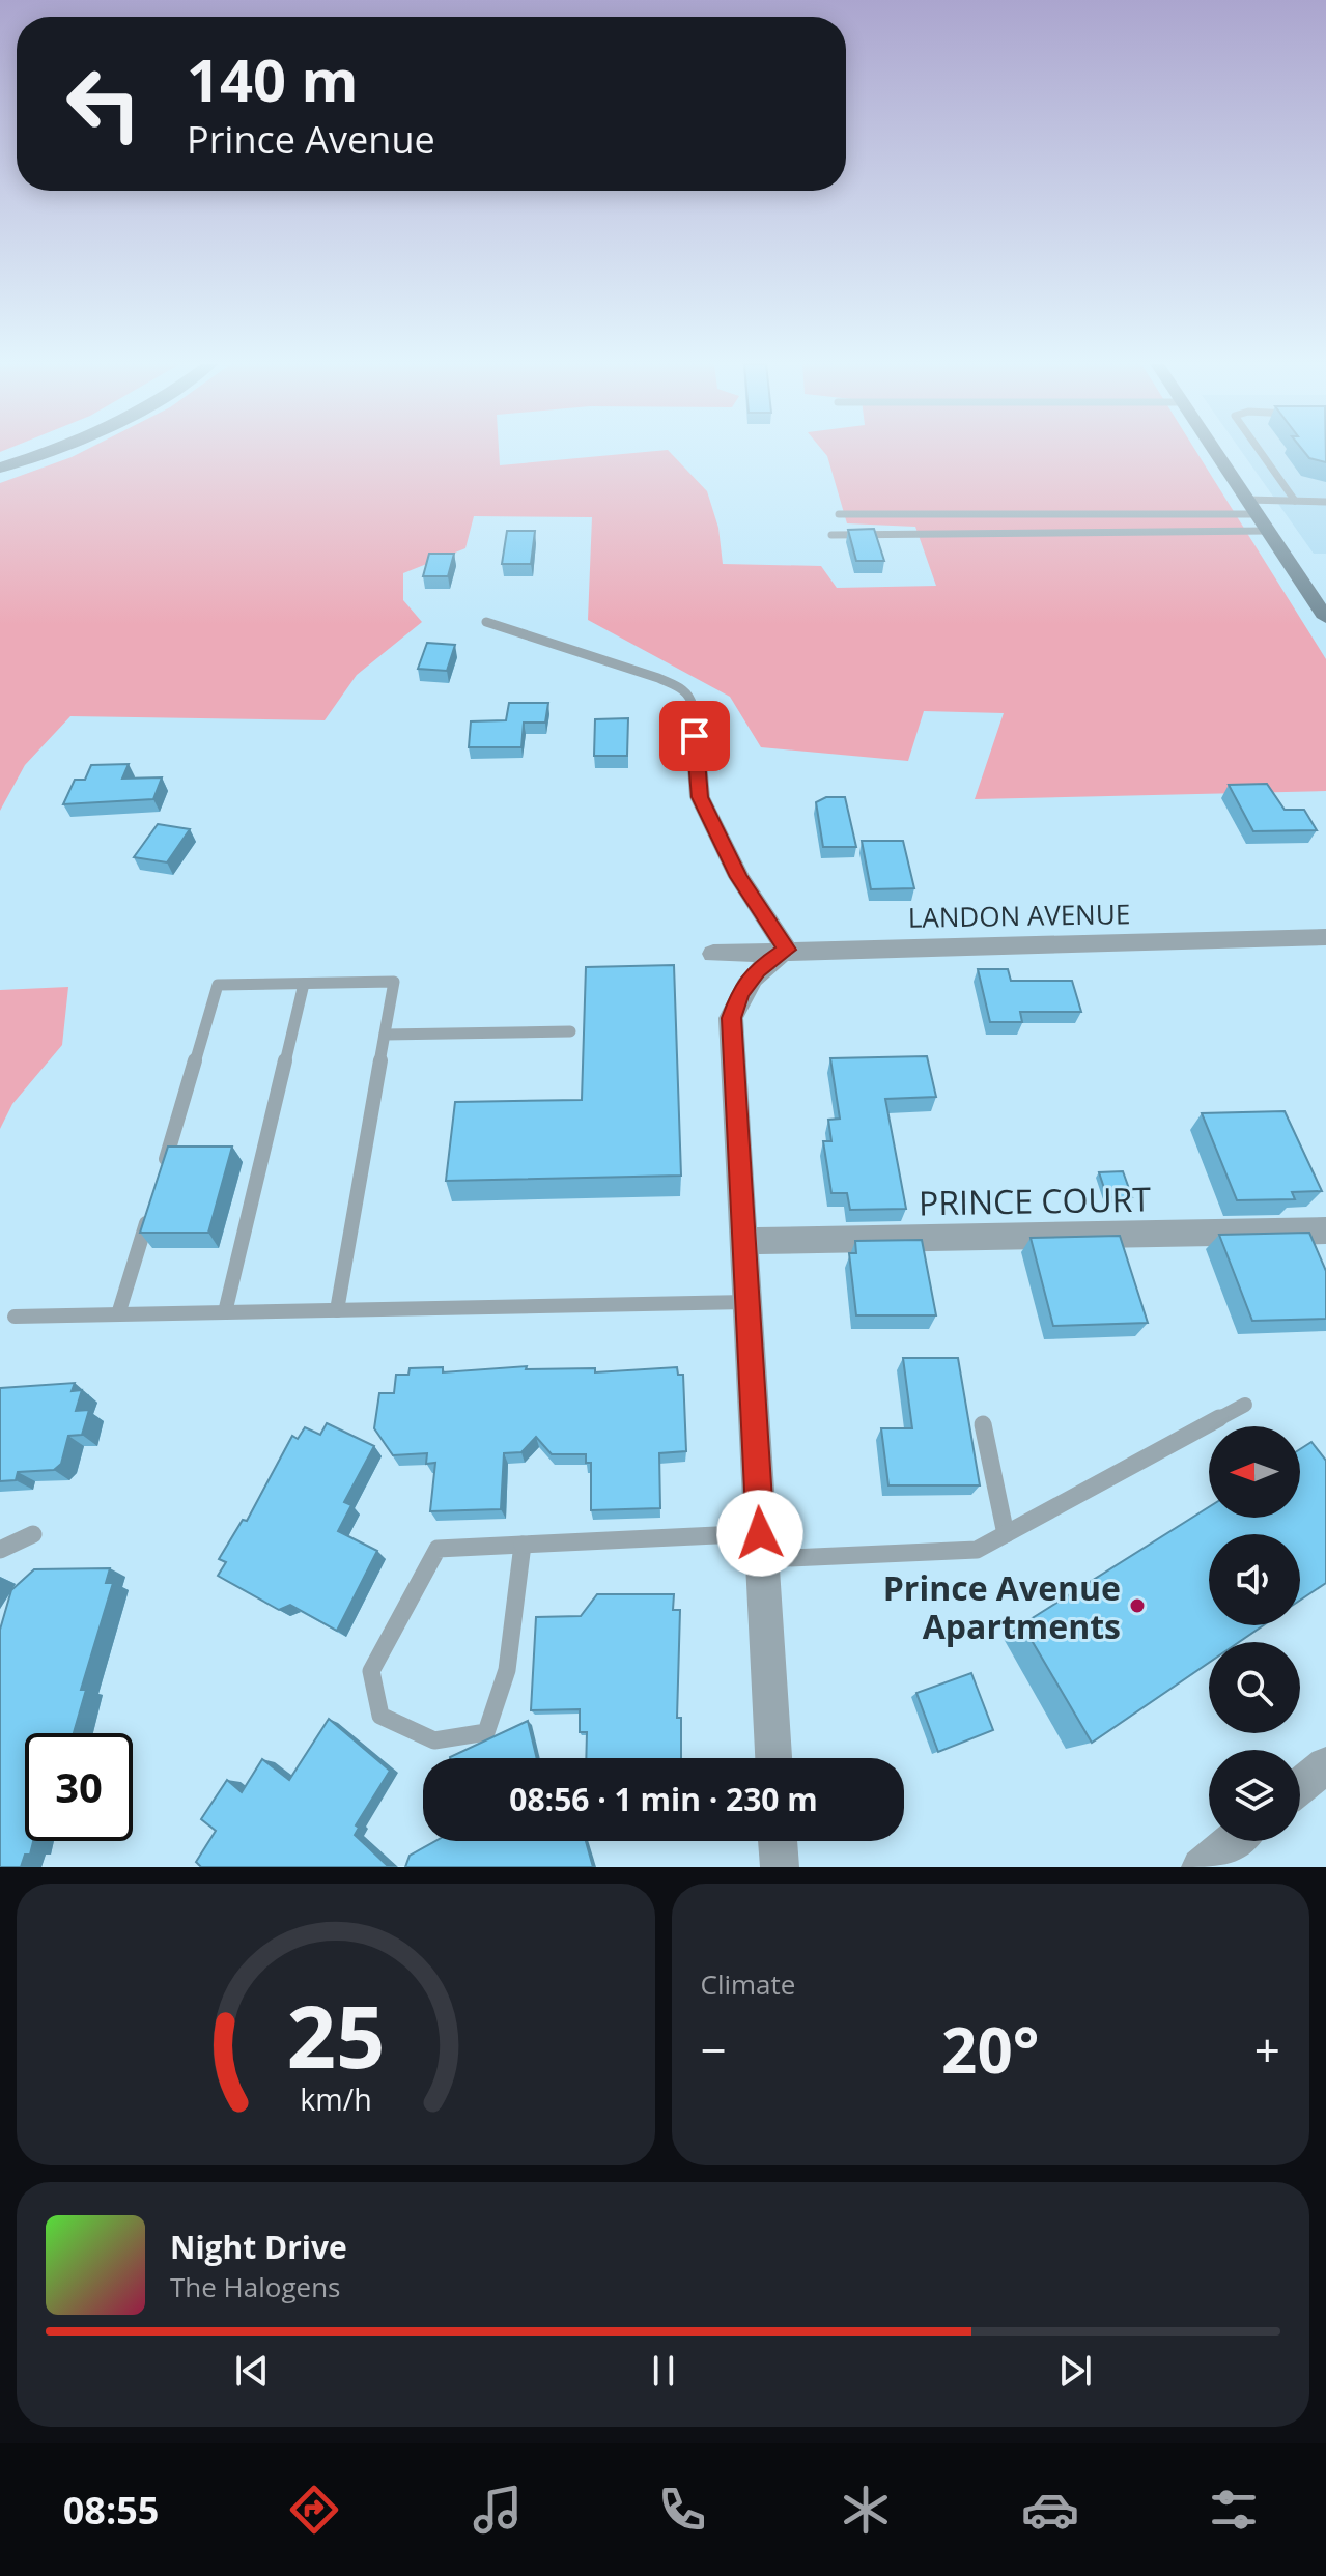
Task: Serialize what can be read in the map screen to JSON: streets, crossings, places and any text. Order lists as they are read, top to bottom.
{
  "streets": {
    "street": ["LANDON AVENUE", "PRINCE COURT"]
  },
  "places": ["Prince Avenue Apartments"],
  "north": "left",
  "page": {
    "turn": ["140 m", "Prince Avenue"],
    "limit": "30",
    "trip": "08:56 · 1 min · 230 m",
    "tile": "Climate",
    "heat": ["−", "20°", "+"],
    "song": ["Night Drive", "The Halogens"],
    "tabs": "08:55",
    "gauge": ["25", "km/h"]
  }
}
